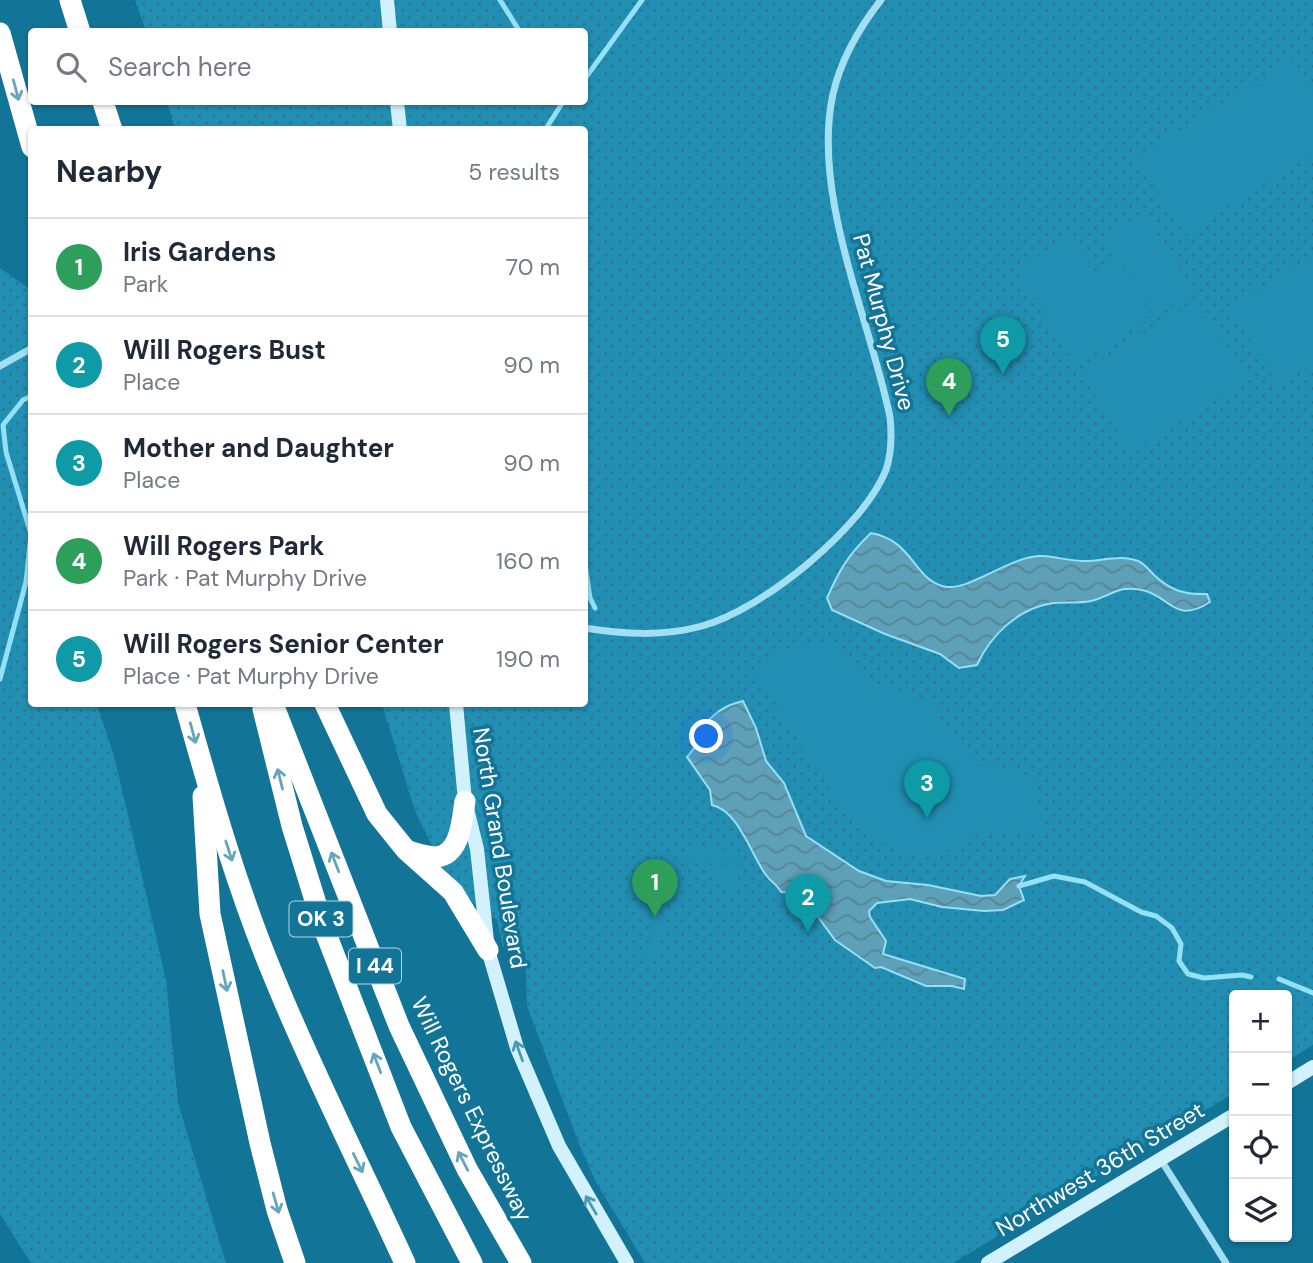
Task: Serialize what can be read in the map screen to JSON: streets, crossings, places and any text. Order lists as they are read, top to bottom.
{
  "streets": {
    "highway": ["OK 3", "I 44", "Will Rogers Expressway"],
    "main road": ["North Grand Boulevard", "Northwest 36th Street"],
    "street": ["Pat Murphy Drive"]
  },
  "one_way": ["North Grand Boulevard"],
  "page": {
    "search": "Search here",
    "heading": ["Nearby", "5 results"],
    "list": [
      {
        "mark": "1",
        "name": "Iris Gardens",
        "note": "Park",
        "value": "70 m"
      },
      {
        "mark": "2",
        "name": "Will Rogers Bust",
        "note": "Place",
        "value": "90 m"
      },
      {
        "mark": "3",
        "name": "Mother and Daughter",
        "note": "Place",
        "value": "90 m"
      },
      {
        "mark": "4",
        "name": "Will Rogers Park",
        "note": "Park · Pat Murphy Drive",
        "value": "160 m"
      },
      {
        "mark": "5",
        "name": "Will Rogers Senior Center",
        "note": "Place · Pat Murphy Drive",
        "value": "190 m"
      }
    ],
    "pins": [
      "5",
      "4",
      "3",
      "1",
      "2"
    ],
    "map_buttons": ["+", "−"]
  }
}
